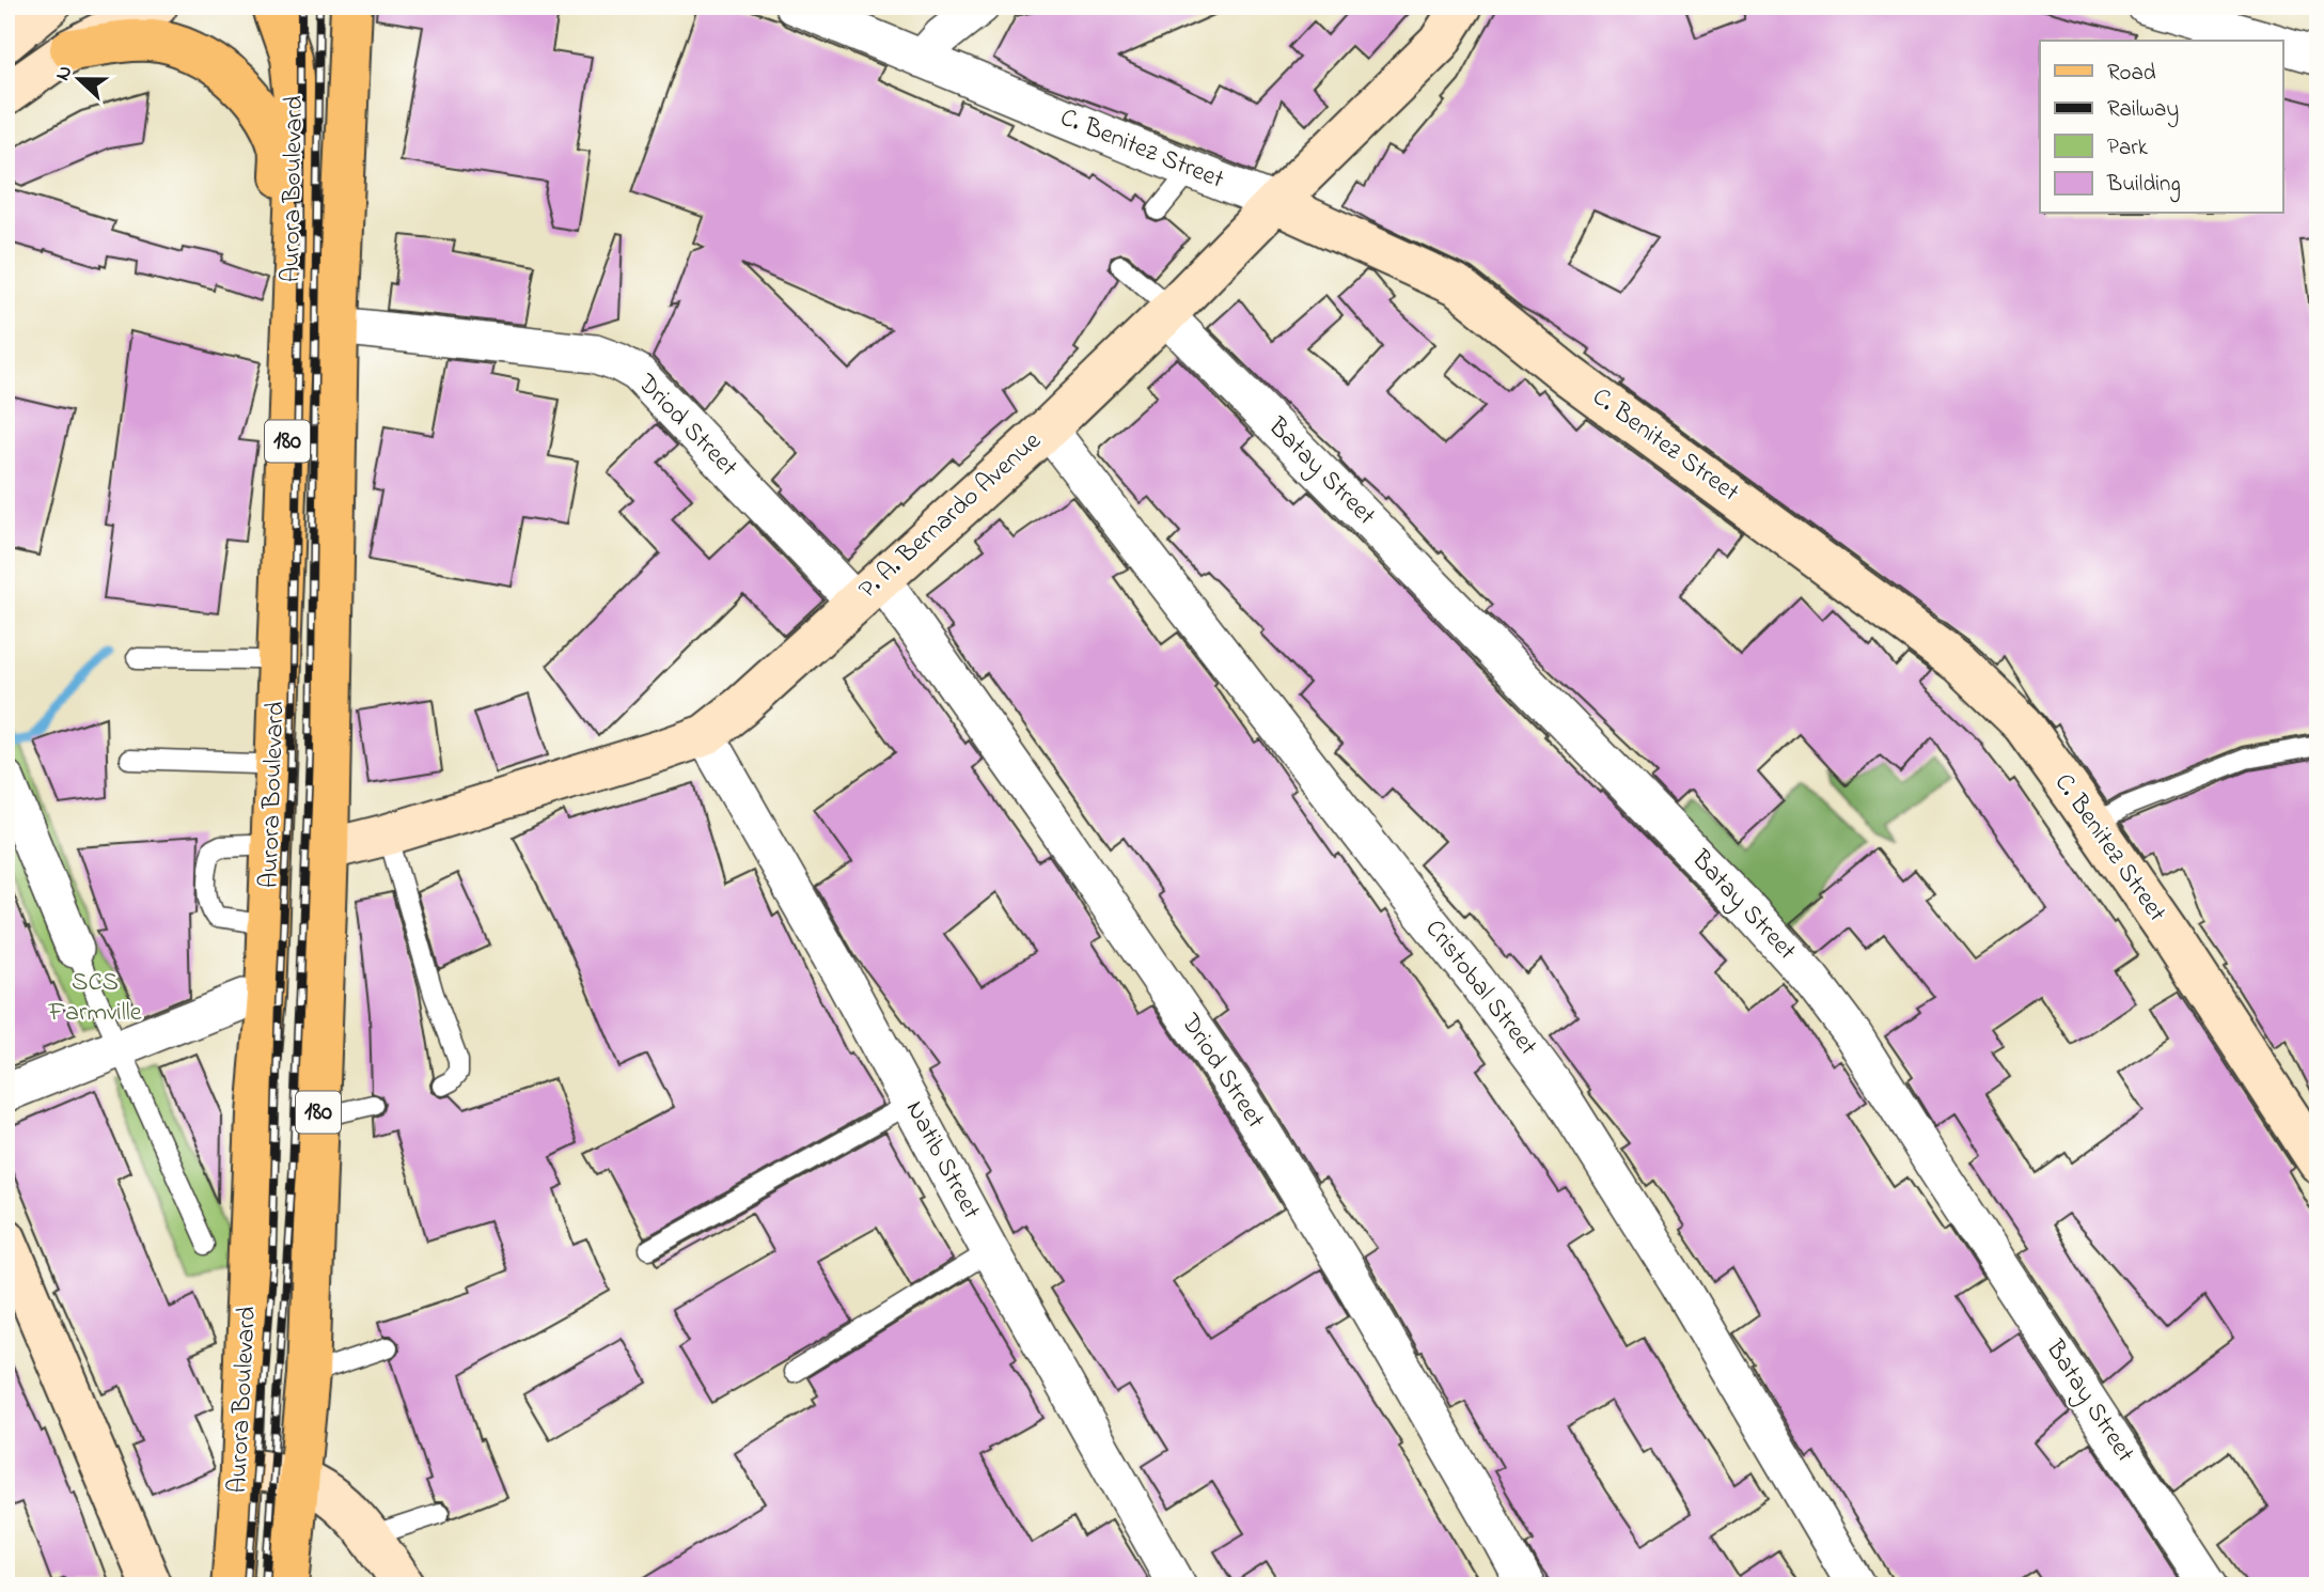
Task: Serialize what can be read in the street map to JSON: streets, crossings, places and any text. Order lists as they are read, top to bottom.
{
  "streets": {
    "main road": ["Aurora Boulevard", "180"],
    "street": [
      "C. Benitez Street",
      "Driod Street",
      "Batay Street",
      "P. A. Bernardo Avenue",
      "Cristobal Street",
      "Natib Street"
    ]
  },
  "crossings": [
    ["C. Benitez Street", "P. A. Bernardo Avenue"],
    ["Aurora Boulevard", "Driod Street"],
    ["Aurora Boulevard", "P. A. Bernardo Avenue"],
    ["Driod Street", "P. A. Bernardo Avenue"],
    ["Batay Street", "P. A. Bernardo Avenue"],
    ["P. A. Bernardo Avenue", "Cristobal Street"],
    ["P. A. Bernardo Avenue", "Natib Street"]
  ],
  "parks": ["SCS Farmville"],
  "legend": [
    "Road",
    "Railway",
    "Park",
    "Building"
  ],
  "north": "left"
}
